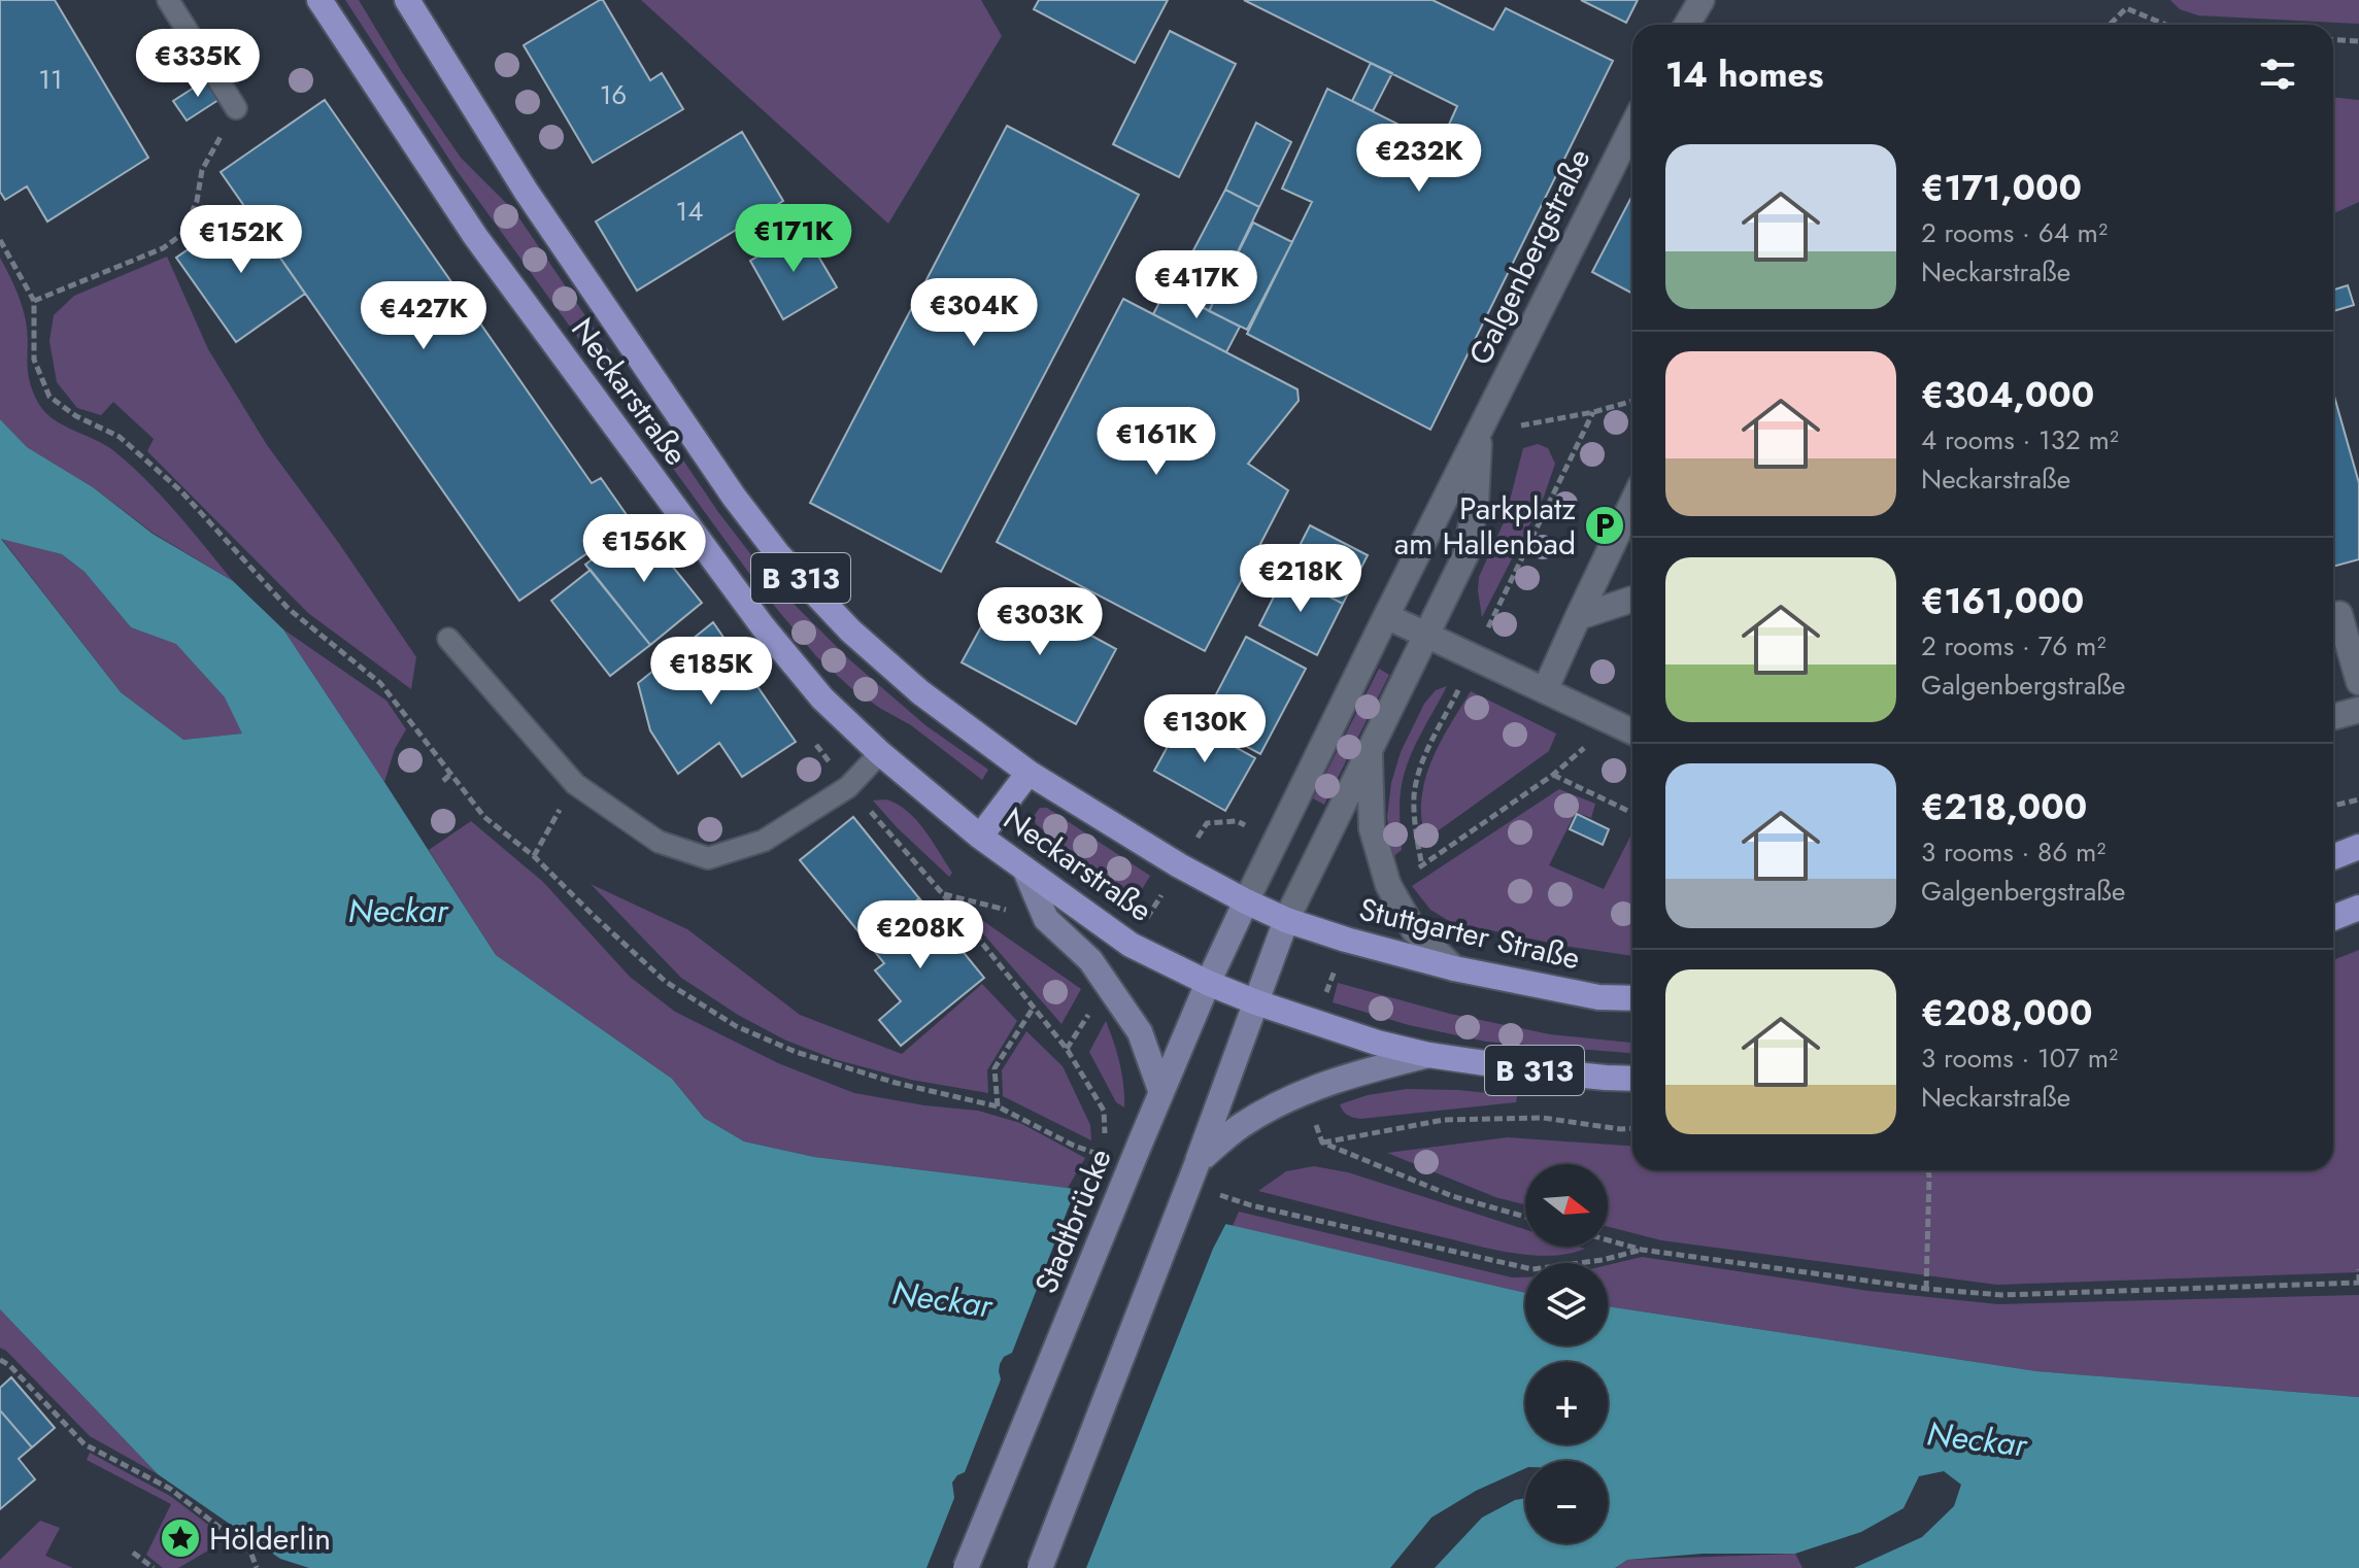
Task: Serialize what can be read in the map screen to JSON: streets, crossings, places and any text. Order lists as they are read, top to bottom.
{
  "streets": {
    "main road": ["Neckarstraße", "B 313", "Stuttgarter Straße"],
    "street": ["Galgenbergstraße", "Stadtbrücke"]
  },
  "crossings": [
    ["Galgenbergstraße", "Neckarstraße"],
    ["Galgenbergstraße", "B 313"],
    ["Galgenbergstraße", "Stuttgarter Straße"],
    ["Galgenbergstraße", "Stadtbrücke"],
    ["Neckarstraße", "B 313"],
    ["Neckarstraße", "Stadtbrücke"],
    ["B 313", "Stuttgarter Straße"],
    ["B 313", "Stadtbrücke"]
  ],
  "water": ["Neckar"],
  "places": {
    "parking": ["Parkplatz am Hallenbad"],
    "place": ["Hölderlin"]
  },
  "house_numbers": ["11", "16", "14"],
  "north": "right",
  "page": {
    "heading": "14 homes",
    "price": [
      "€335K",
      "€232K",
      "€171K",
      "€152K",
      "€417K",
      "€304K",
      "€427K",
      "€161K",
      "€156K",
      "€218K",
      "€303K",
      "€185K",
      "€130K",
      "€208K"
    ],
    "list": [
      {
        "name": "€171,000",
        "note": "2 rooms · 64 m² · Neckarstraße"
      },
      {
        "name": "€304,000",
        "note": "4 rooms · 132 m² · Neckarstraße"
      },
      {
        "name": "€161,000",
        "note": "2 rooms · 76 m² · Galgenbergstraße"
      },
      {
        "name": "€218,000",
        "note": "3 rooms · 86 m² · Galgenbergstraße"
      },
      {
        "name": "€208,000",
        "note": "3 rooms · 107 m² · Neckarstraße"
      }
    ],
    "map_buttons": ["+", "−"]
  }
}
